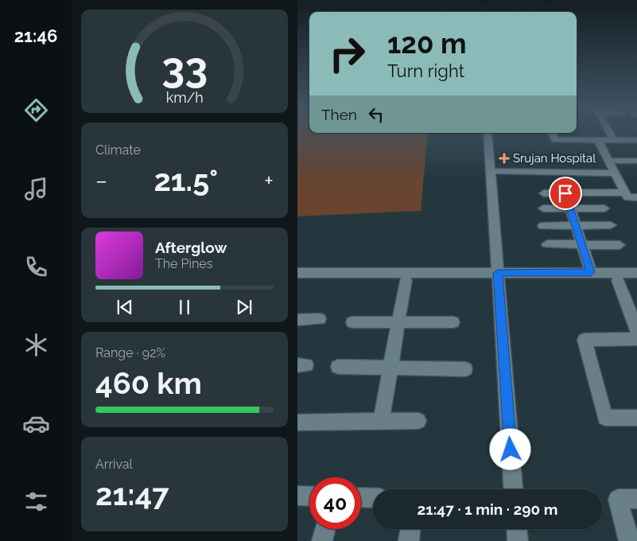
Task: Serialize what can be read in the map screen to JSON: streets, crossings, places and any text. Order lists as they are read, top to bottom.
{
  "places": {
    "health": ["Srujan Hospital"]
  },
  "page": {
    "tabs": "21:46",
    "turn": ["120 m", "Turn right"],
    "then": "Then",
    "tile": [
      "Climate",
      ["Range · 92%", "460 km"],
      ["Arrival", "21:47"]
    ],
    "heat": ["−", "21.5°", "+"],
    "song": ["Afterglow", "The Pines"],
    "limit": "40",
    "trip": "21:47 · 1 min · 290 m",
    "gauge": ["33", "km/h"]
  }
}
